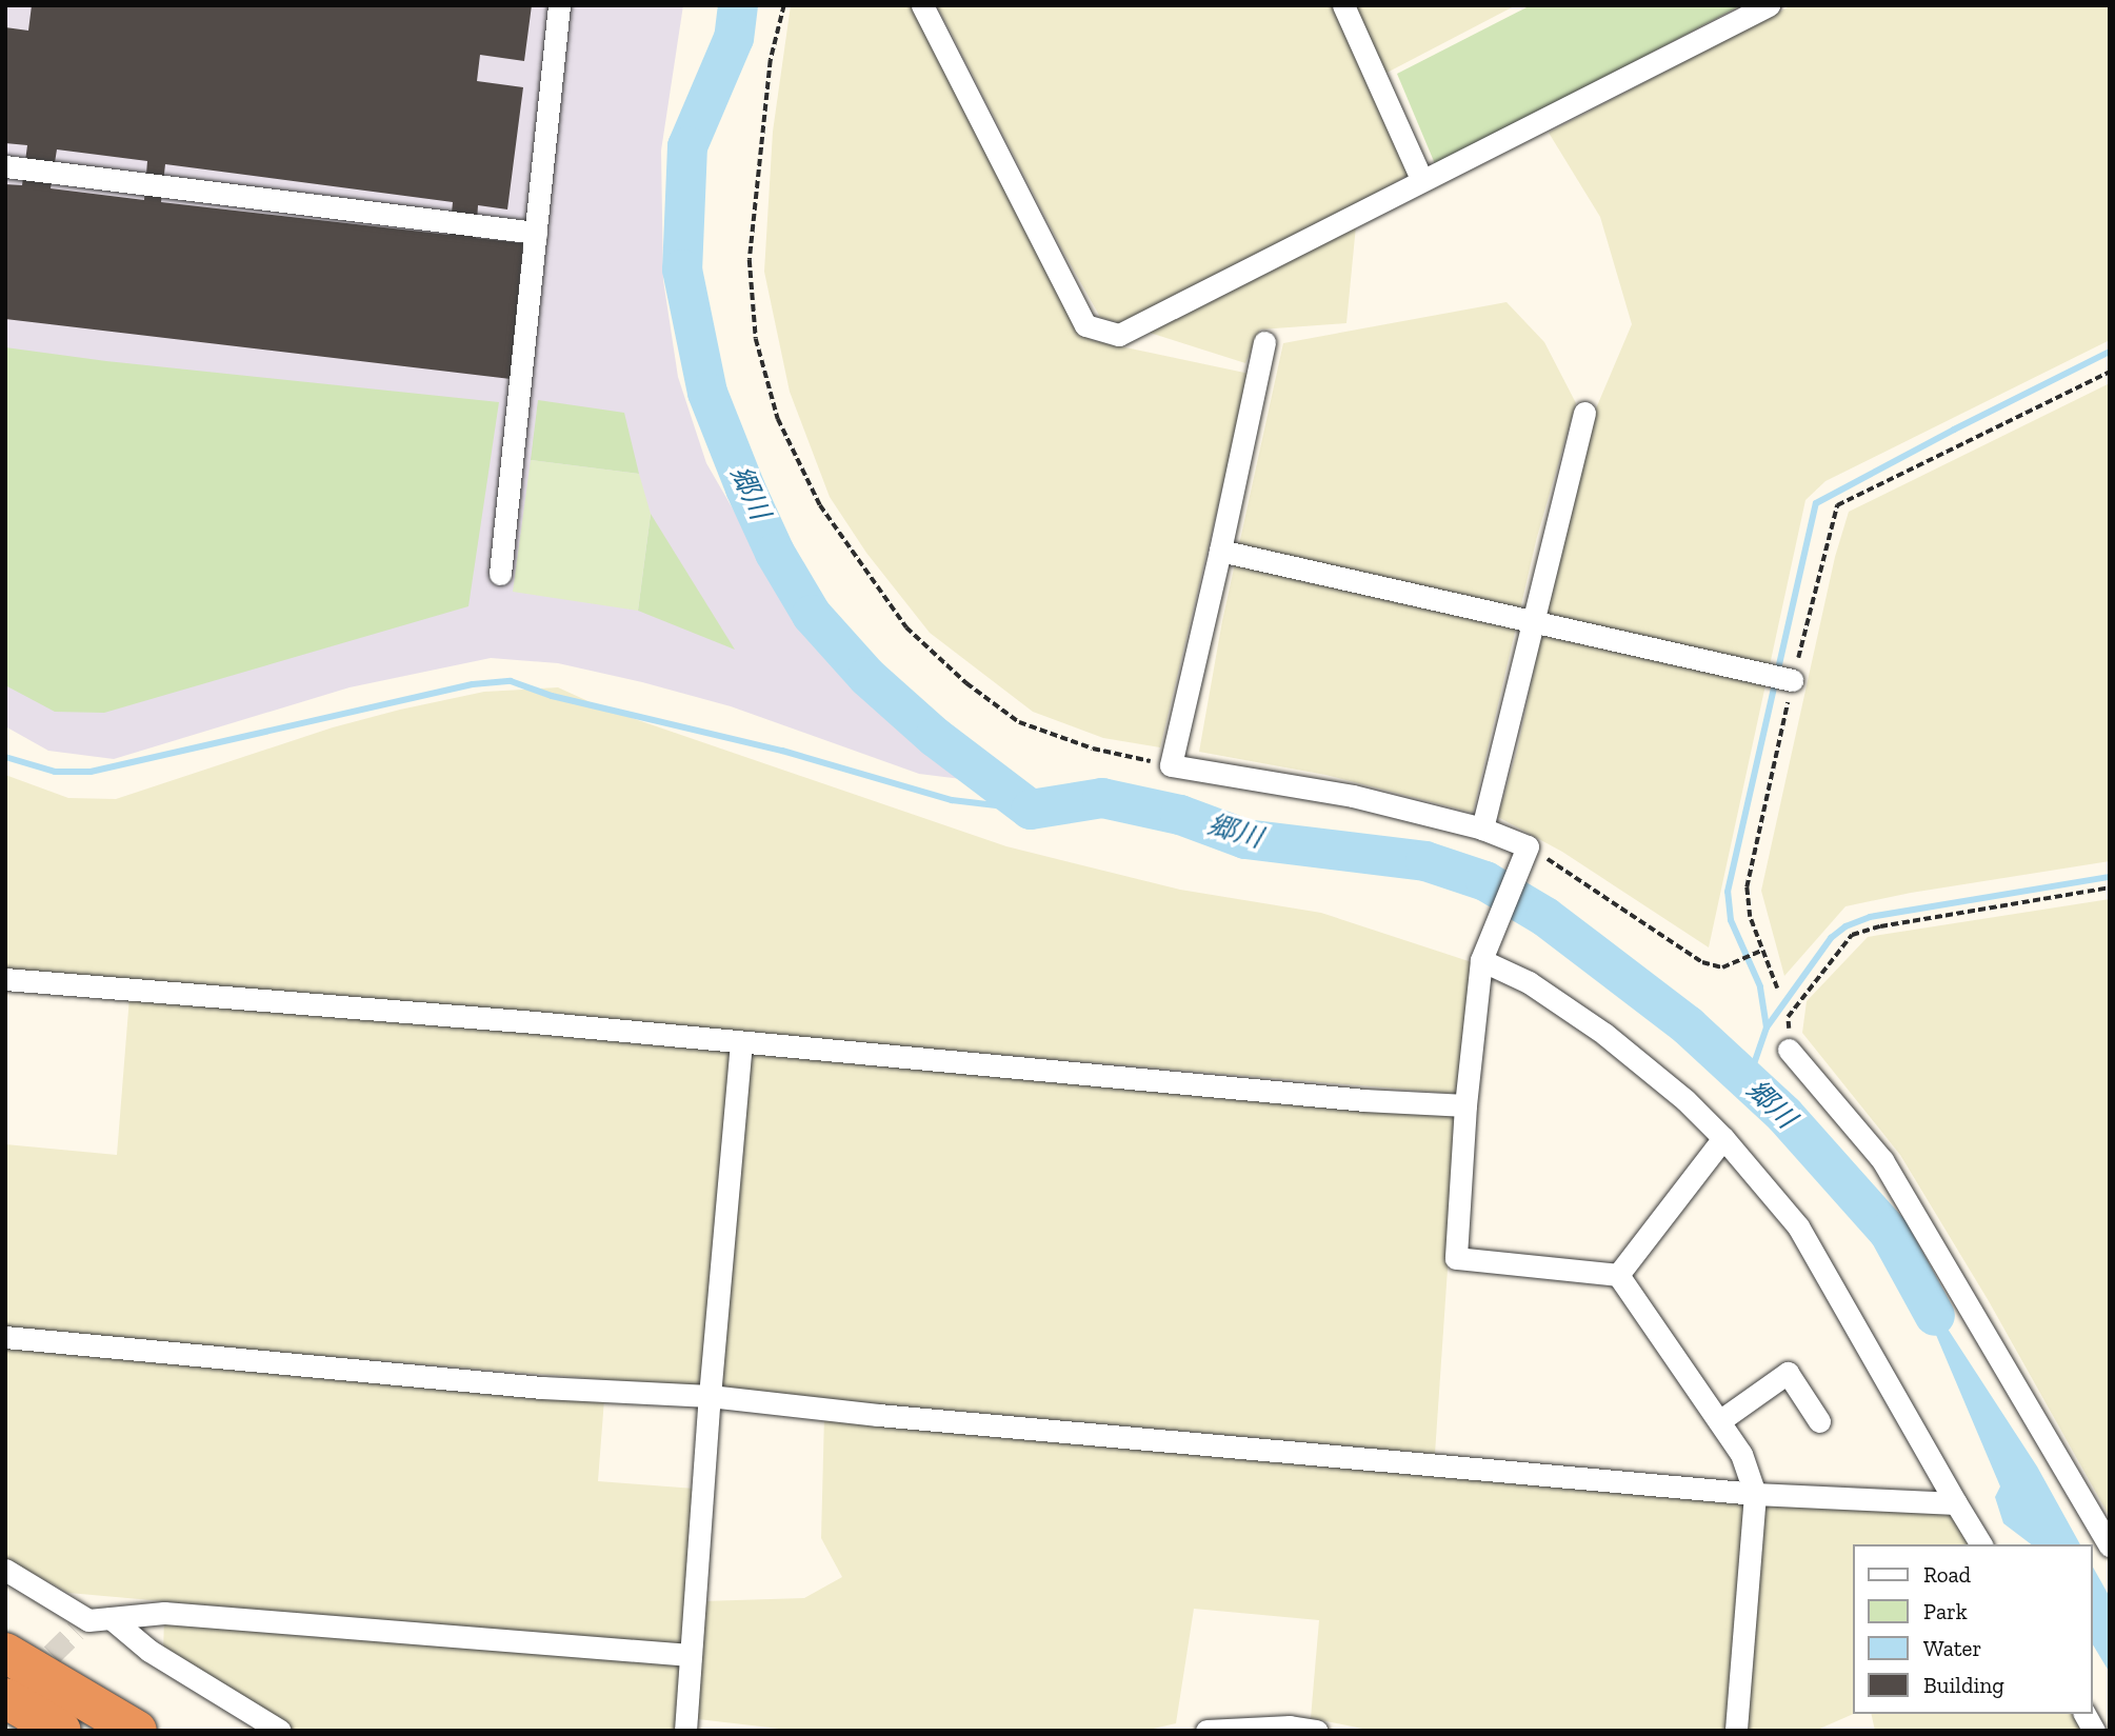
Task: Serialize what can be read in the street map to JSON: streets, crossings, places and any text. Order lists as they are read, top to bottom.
{
  "water": ["郷川"],
  "legend": [
    "Road",
    "Park",
    "Water",
    "Building"
  ]
}
